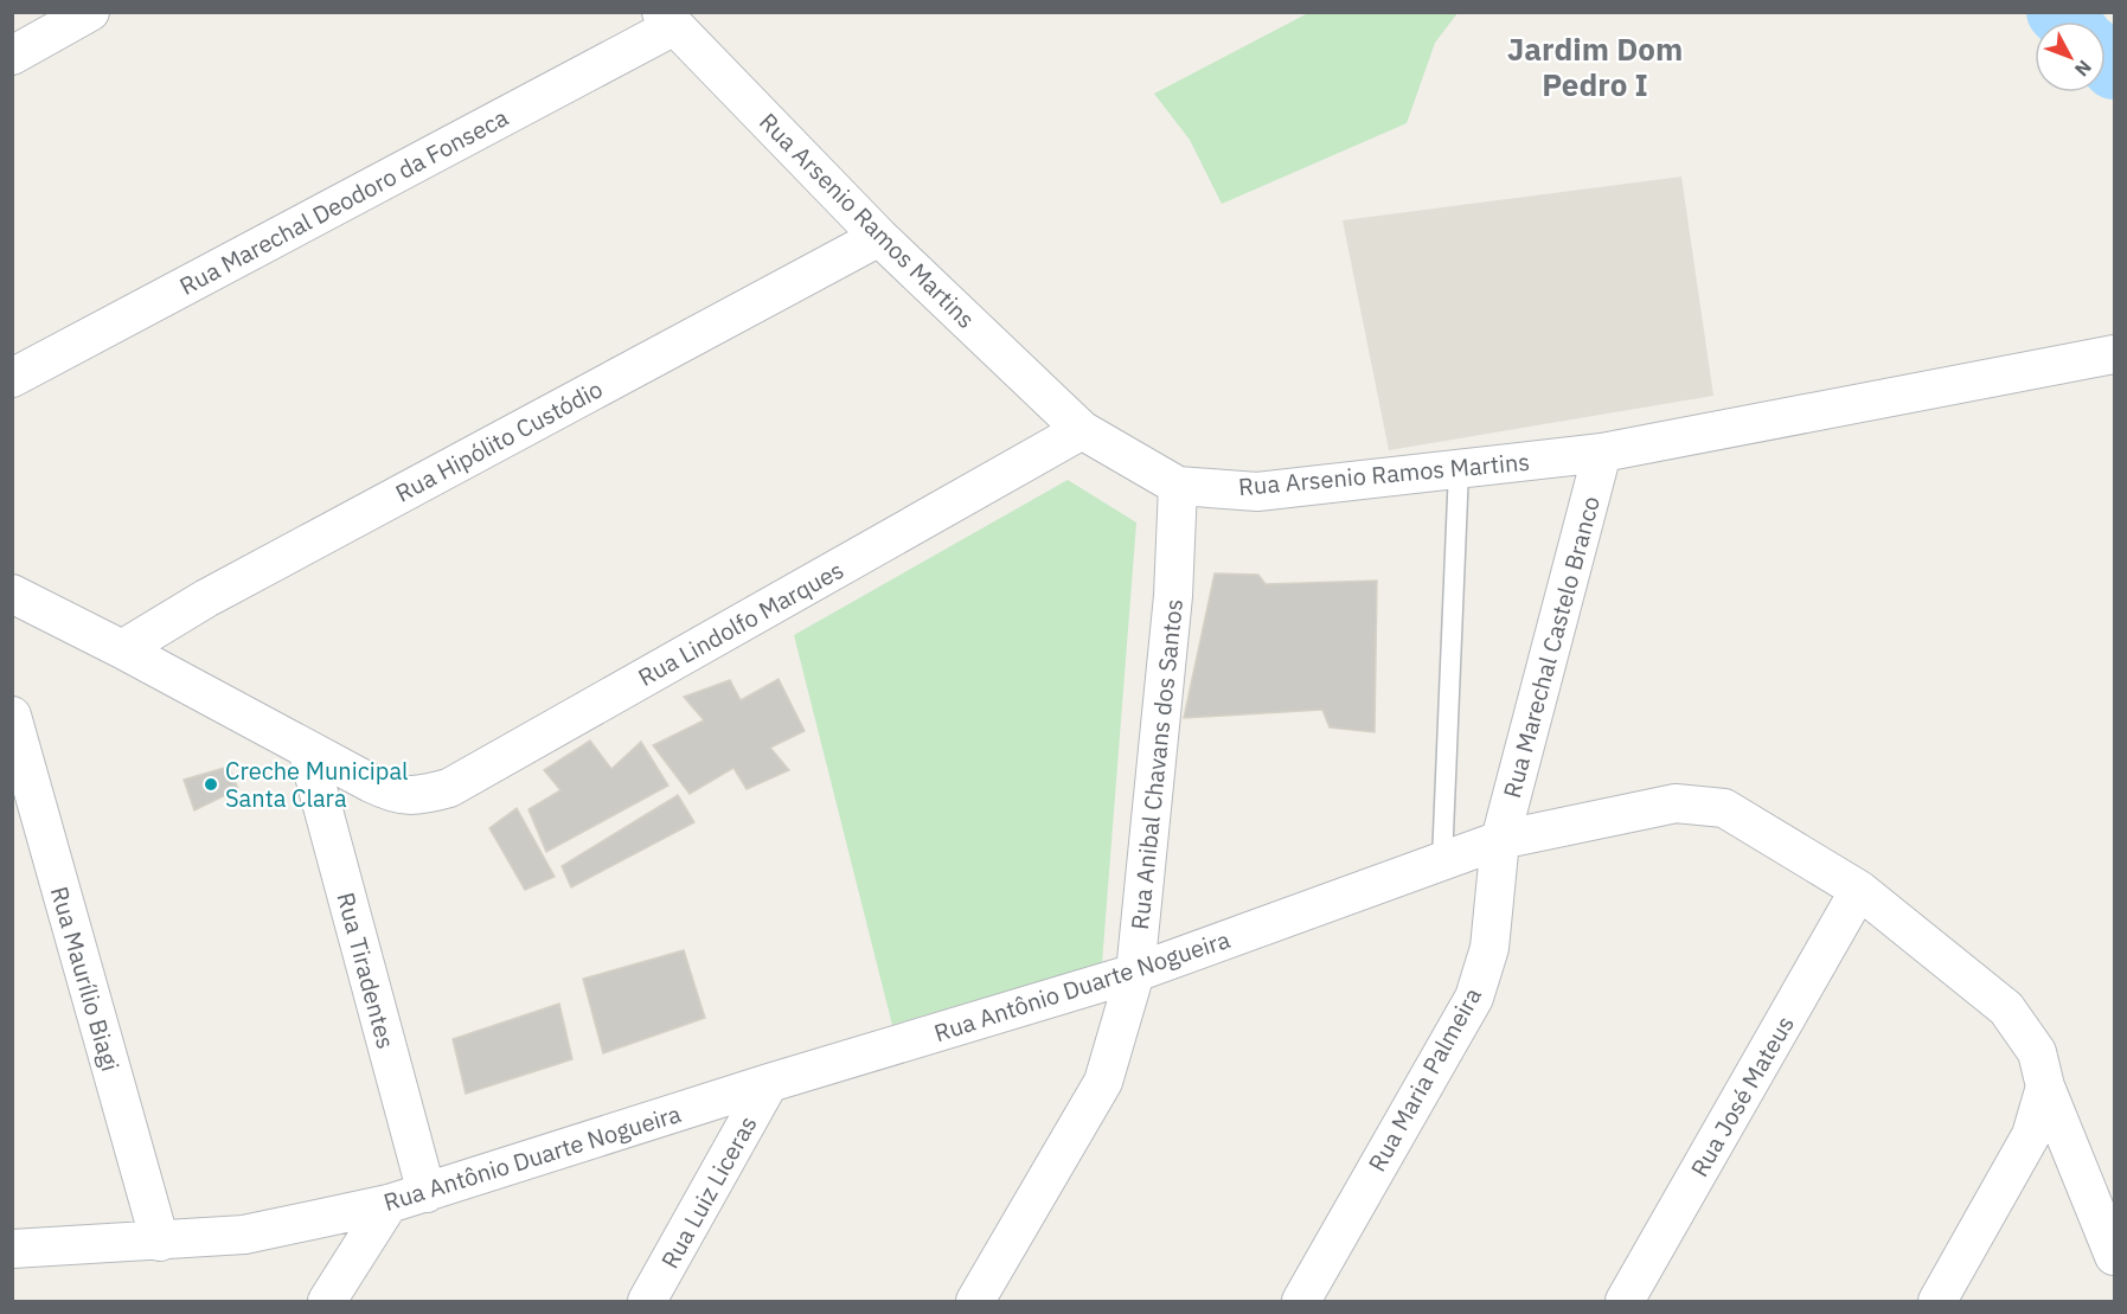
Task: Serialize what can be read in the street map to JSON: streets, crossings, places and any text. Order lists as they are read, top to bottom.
{
  "streets": {
    "street": [
      "Rua Marechal Deodoro da Fonseca",
      "Rua Arsenio Ramos Martins",
      "Rua Hipólito Custódio",
      "Rua Lindolfo Marques",
      "Rua Marechal Castelo Branco",
      "Rua Anibal Chavans dos Santos",
      "Rua Tiradentes",
      "Rua Maurílio Biagi",
      "Rua Antônio Duarte Nogueira",
      "Rua Maria Palmeira",
      "Rua José Mateus",
      "Rua Luiz Liceras"
    ]
  },
  "crossings": [
    ["Rua Marechal Deodoro da Fonseca", "Rua Arsenio Ramos Martins"],
    ["Rua Arsenio Ramos Martins", "Rua Hipólito Custódio"],
    ["Rua Arsenio Ramos Martins", "Rua Lindolfo Marques"],
    ["Rua Arsenio Ramos Martins", "Rua Marechal Castelo Branco"],
    ["Rua Arsenio Ramos Martins", "Rua Anibal Chavans dos Santos"],
    ["Rua Lindolfo Marques", "Rua Tiradentes"],
    ["Rua Marechal Castelo Branco", "Rua Antônio Duarte Nogueira"],
    ["Rua Marechal Castelo Branco", "Rua Maria Palmeira"],
    ["Rua Anibal Chavans dos Santos", "Rua Antônio Duarte Nogueira"],
    ["Rua Tiradentes", "Rua Antônio Duarte Nogueira"],
    ["Rua Maurílio Biagi", "Rua Antônio Duarte Nogueira"],
    ["Rua Antônio Duarte Nogueira", "Rua Maria Palmeira"],
    ["Rua Antônio Duarte Nogueira", "Rua José Mateus"],
    ["Rua Antônio Duarte Nogueira", "Rua Luiz Liceras"]
  ],
  "districts": ["Jardim Dom Pedro I"],
  "places": ["Creche Municipal Santa Clara"],
  "north": "bottom right"
}
